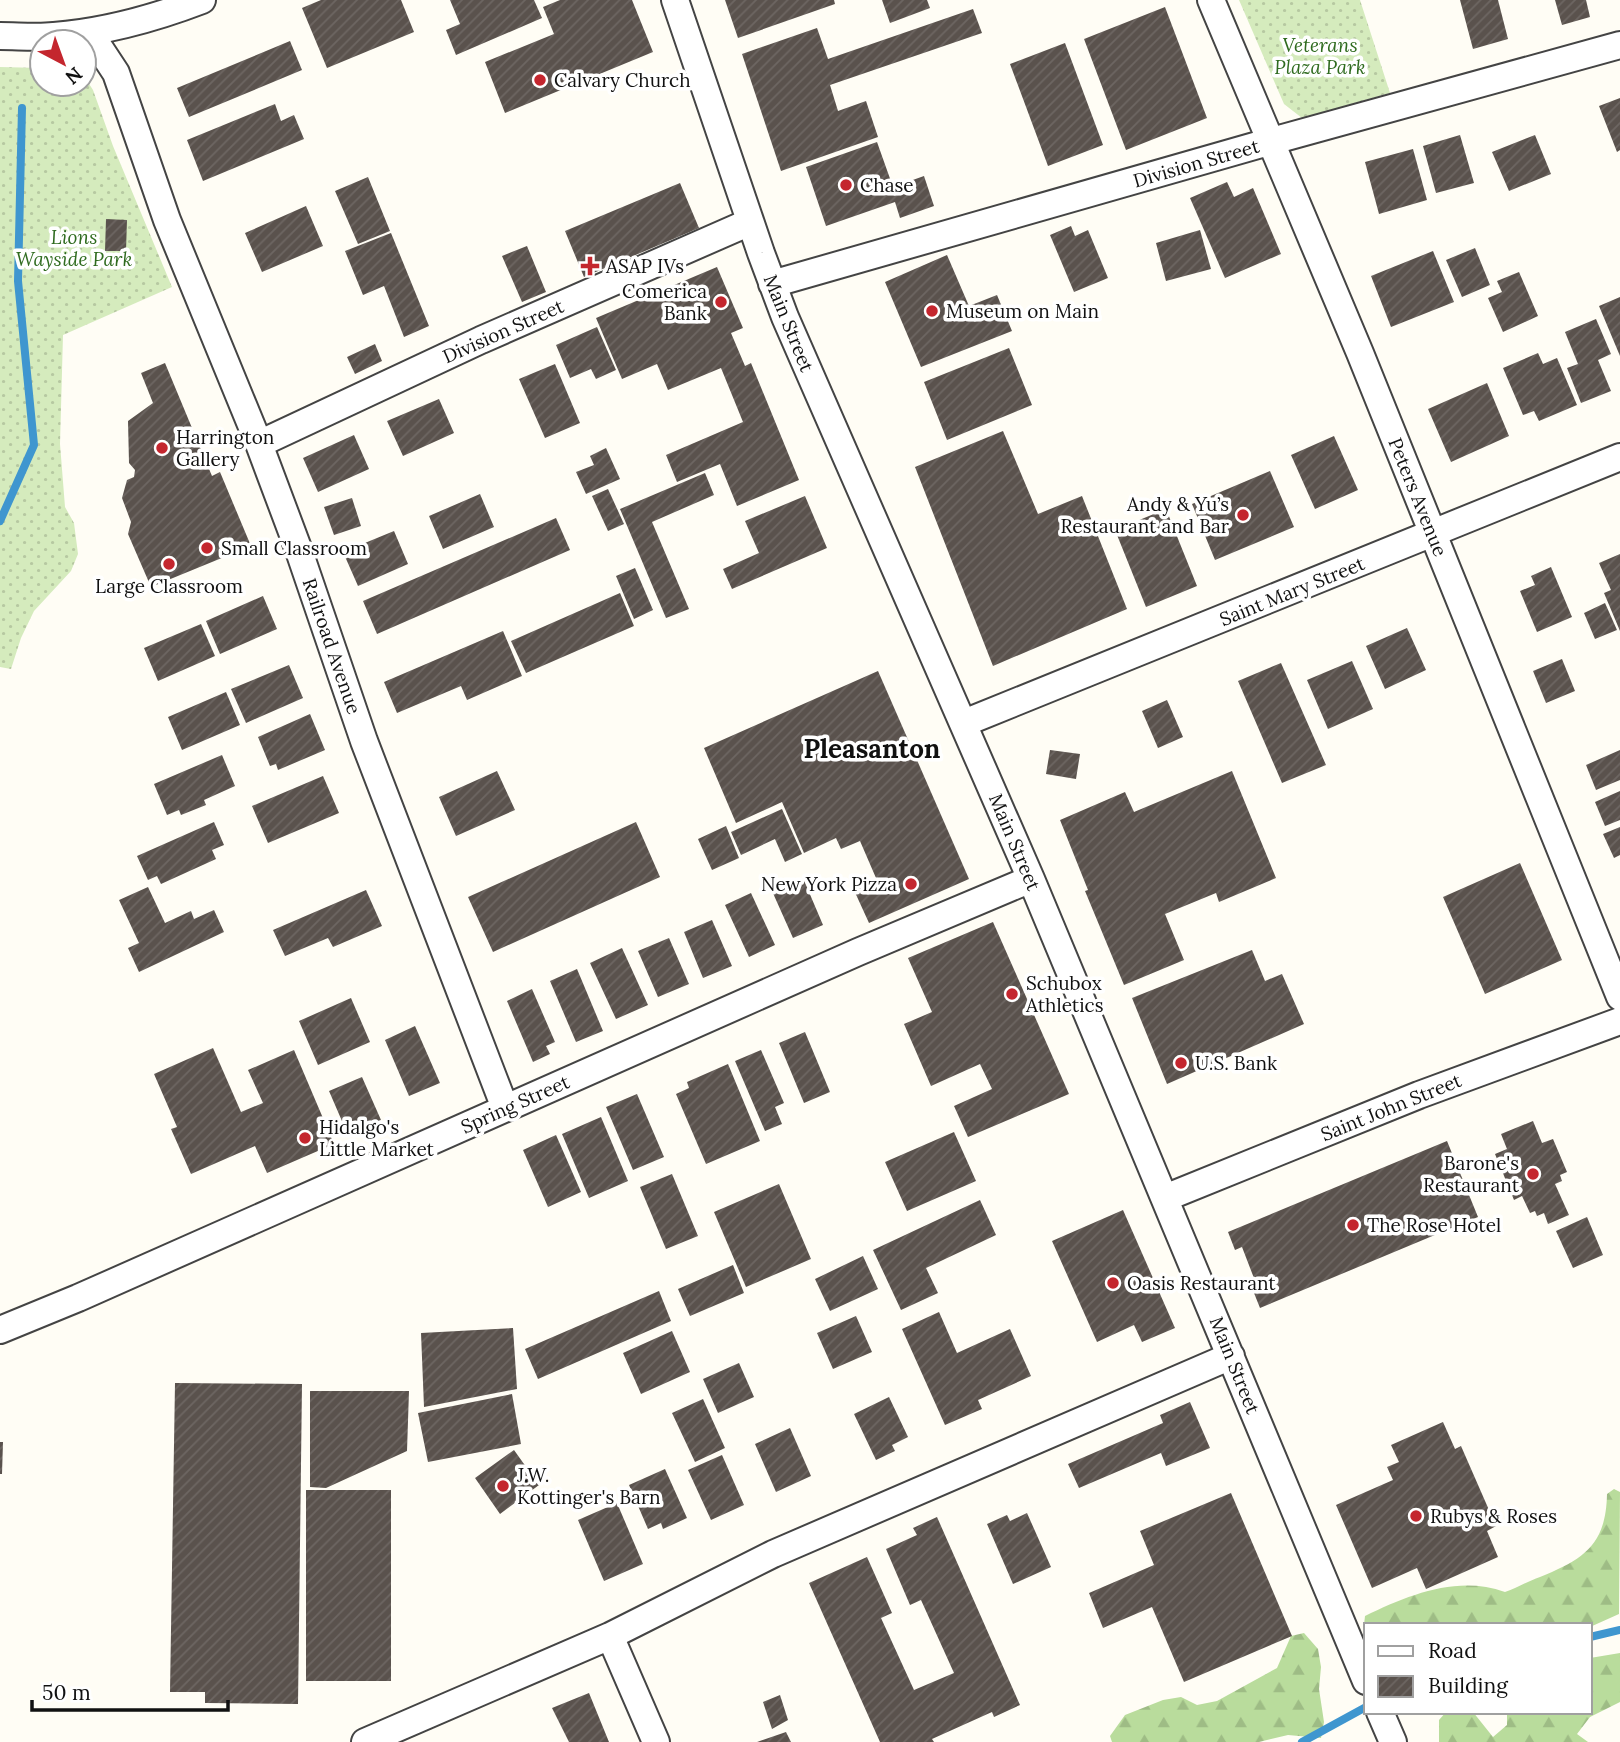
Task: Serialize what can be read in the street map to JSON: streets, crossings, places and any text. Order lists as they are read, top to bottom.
{
  "streets": {
    "street": [
      "Division Street",
      "Main Street",
      "Peters Avenue",
      "Saint Mary Street",
      "Railroad Avenue",
      "Spring Street",
      "Saint John Street"
    ]
  },
  "crossings": [
    ["Division Street", "Main Street"],
    ["Division Street", "Peters Avenue"],
    ["Division Street", "Railroad Avenue"],
    ["Main Street", "Saint Mary Street"],
    ["Main Street", "Spring Street"],
    ["Main Street", "Saint John Street"],
    ["Peters Avenue", "Saint Mary Street"],
    ["Railroad Avenue", "Spring Street"]
  ],
  "districts": ["Pleasanton"],
  "parks": ["Veterans Plaza Park", "Lions Wayside Park"],
  "places": {
    "other": [
      "Calvary Church",
      "Chase",
      "Comerica Bank",
      "Museum on Main",
      "Harrington Gallery",
      "Andy & Yu’s Restaurant and Bar",
      "Small Classroom",
      "Large Classroom",
      "New York Pizza",
      "Schubox Athletics",
      "U.S. Bank",
      "Hidalgo's Little Market",
      "Barone's Restaurant",
      "The Rose Hotel",
      "Oasis Restaurant",
      "J.W. Kottinger's Barn",
      "Rubys & Roses"
    ],
    "health": ["ASAP IVs"]
  },
  "legend": ["Road", "Building"],
  "scale_bar": "50 m",
  "north": "bottom right"
}
